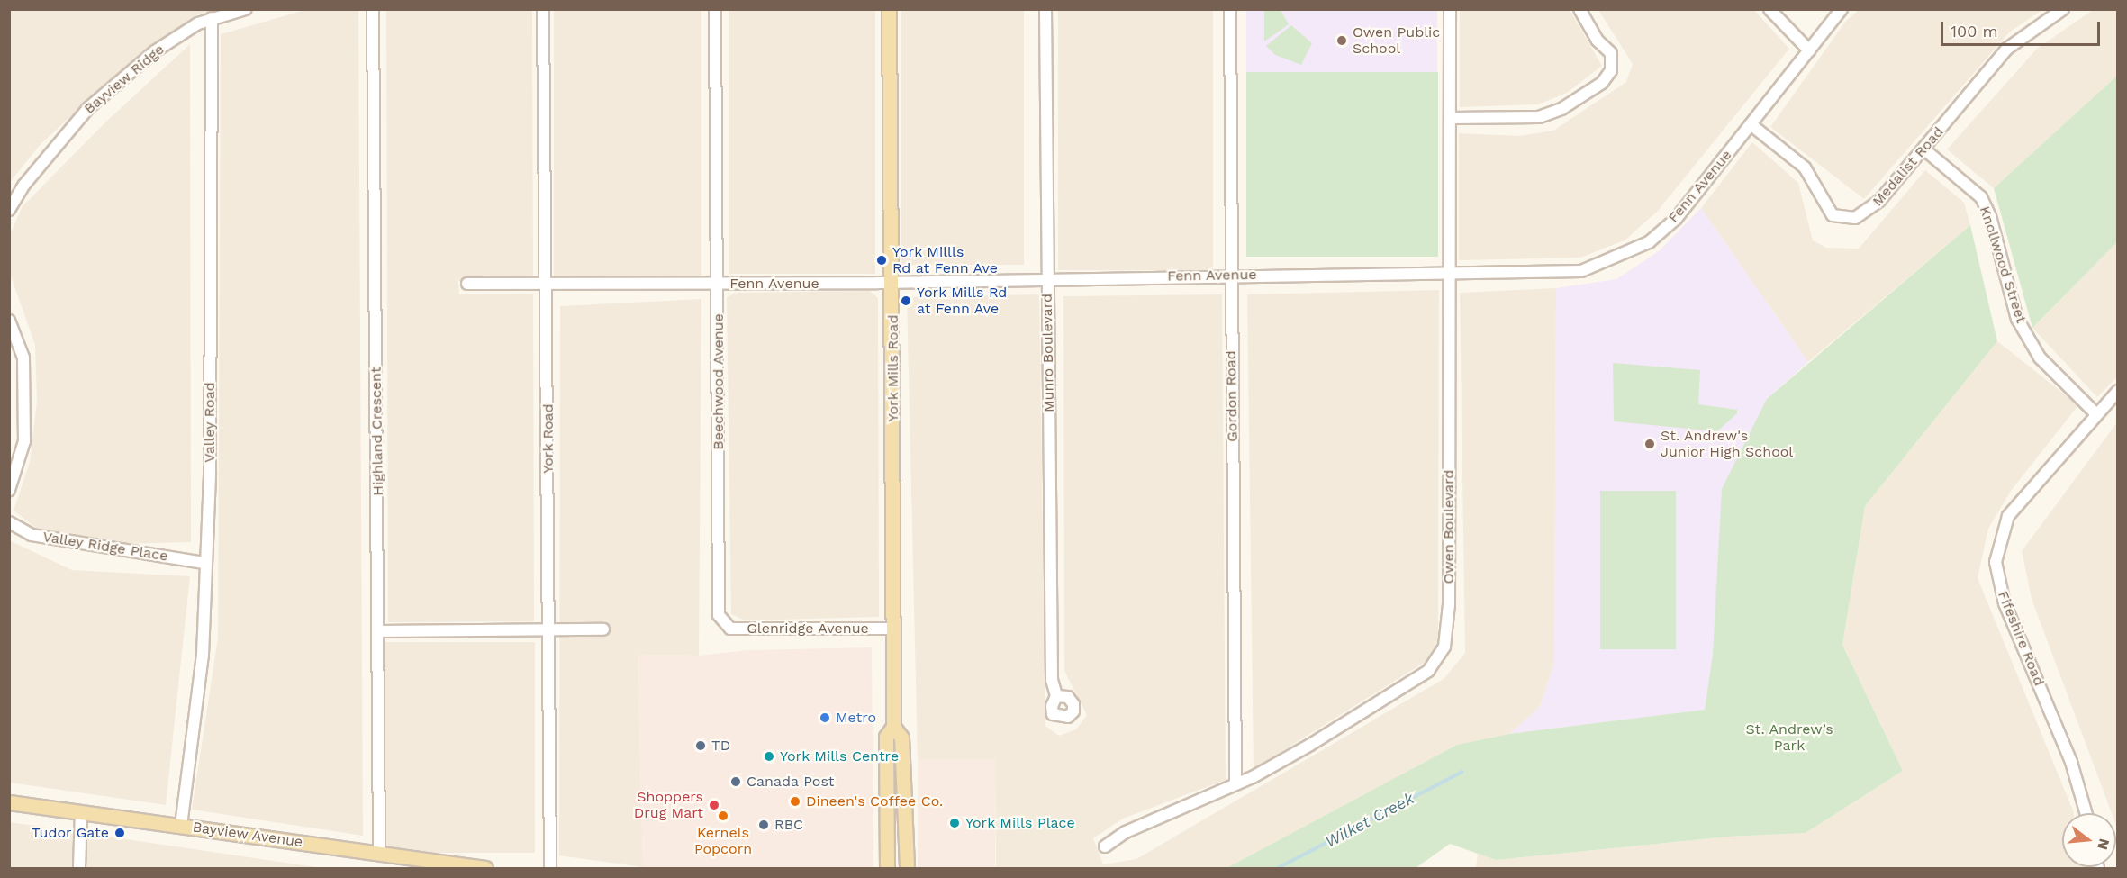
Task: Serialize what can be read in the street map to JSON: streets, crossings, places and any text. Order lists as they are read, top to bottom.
{
  "streets": {
    "main road": ["York Mills Road", "Bayview Avenue"],
    "street": [
      "Bayview Ridge",
      "Medalist Road",
      "Fenn Avenue",
      "Knollwood Street",
      "Munro Boulevard",
      "Beechwood Avenue",
      "Gordon Road",
      "Valley Road",
      "Highland Crescent",
      "York Road",
      "Owen Boulevard",
      "Valley Ridge Place",
      "Glenridge Avenue",
      "Fifeshire Road"
    ]
  },
  "crossings": [
    ["Bayview Ridge", "Valley Road"],
    ["Medalist Road", "Fenn Avenue"],
    ["Medalist Road", "Knollwood Street"],
    ["Fenn Avenue", "Munro Boulevard"],
    ["Fenn Avenue", "York Mills Road"],
    ["Fenn Avenue", "Beechwood Avenue"],
    ["Fenn Avenue", "Gordon Road"],
    ["Fenn Avenue", "York Road"],
    ["Fenn Avenue", "Owen Boulevard"],
    ["Knollwood Street", "Fifeshire Road"],
    ["York Mills Road", "Glenridge Avenue"],
    ["Beechwood Avenue", "Glenridge Avenue"],
    ["Gordon Road", "Owen Boulevard"],
    ["Valley Road", "Valley Ridge Place"],
    ["Valley Road", "Bayview Avenue"],
    ["Highland Crescent", "Bayview Avenue"]
  ],
  "water": ["Wilket Creek"],
  "parks": ["St. Andrew’s Park"],
  "places": [
    "Owen Public School",
    "York Millls Rd at Fenn Ave",
    "York Mills Rd at Fenn Ave",
    "St. Andrew's Junior High School",
    "Metro",
    "TD",
    "York Mills Centre",
    "Canada Post",
    "Dineen's Coffee Co.",
    "Shoppers Drug Mart",
    "Kernels Popcorn",
    "York Mills Place",
    "RBC",
    "Tudor Gate"
  ],
  "scale_bar": "100 m",
  "north": "right"
}
